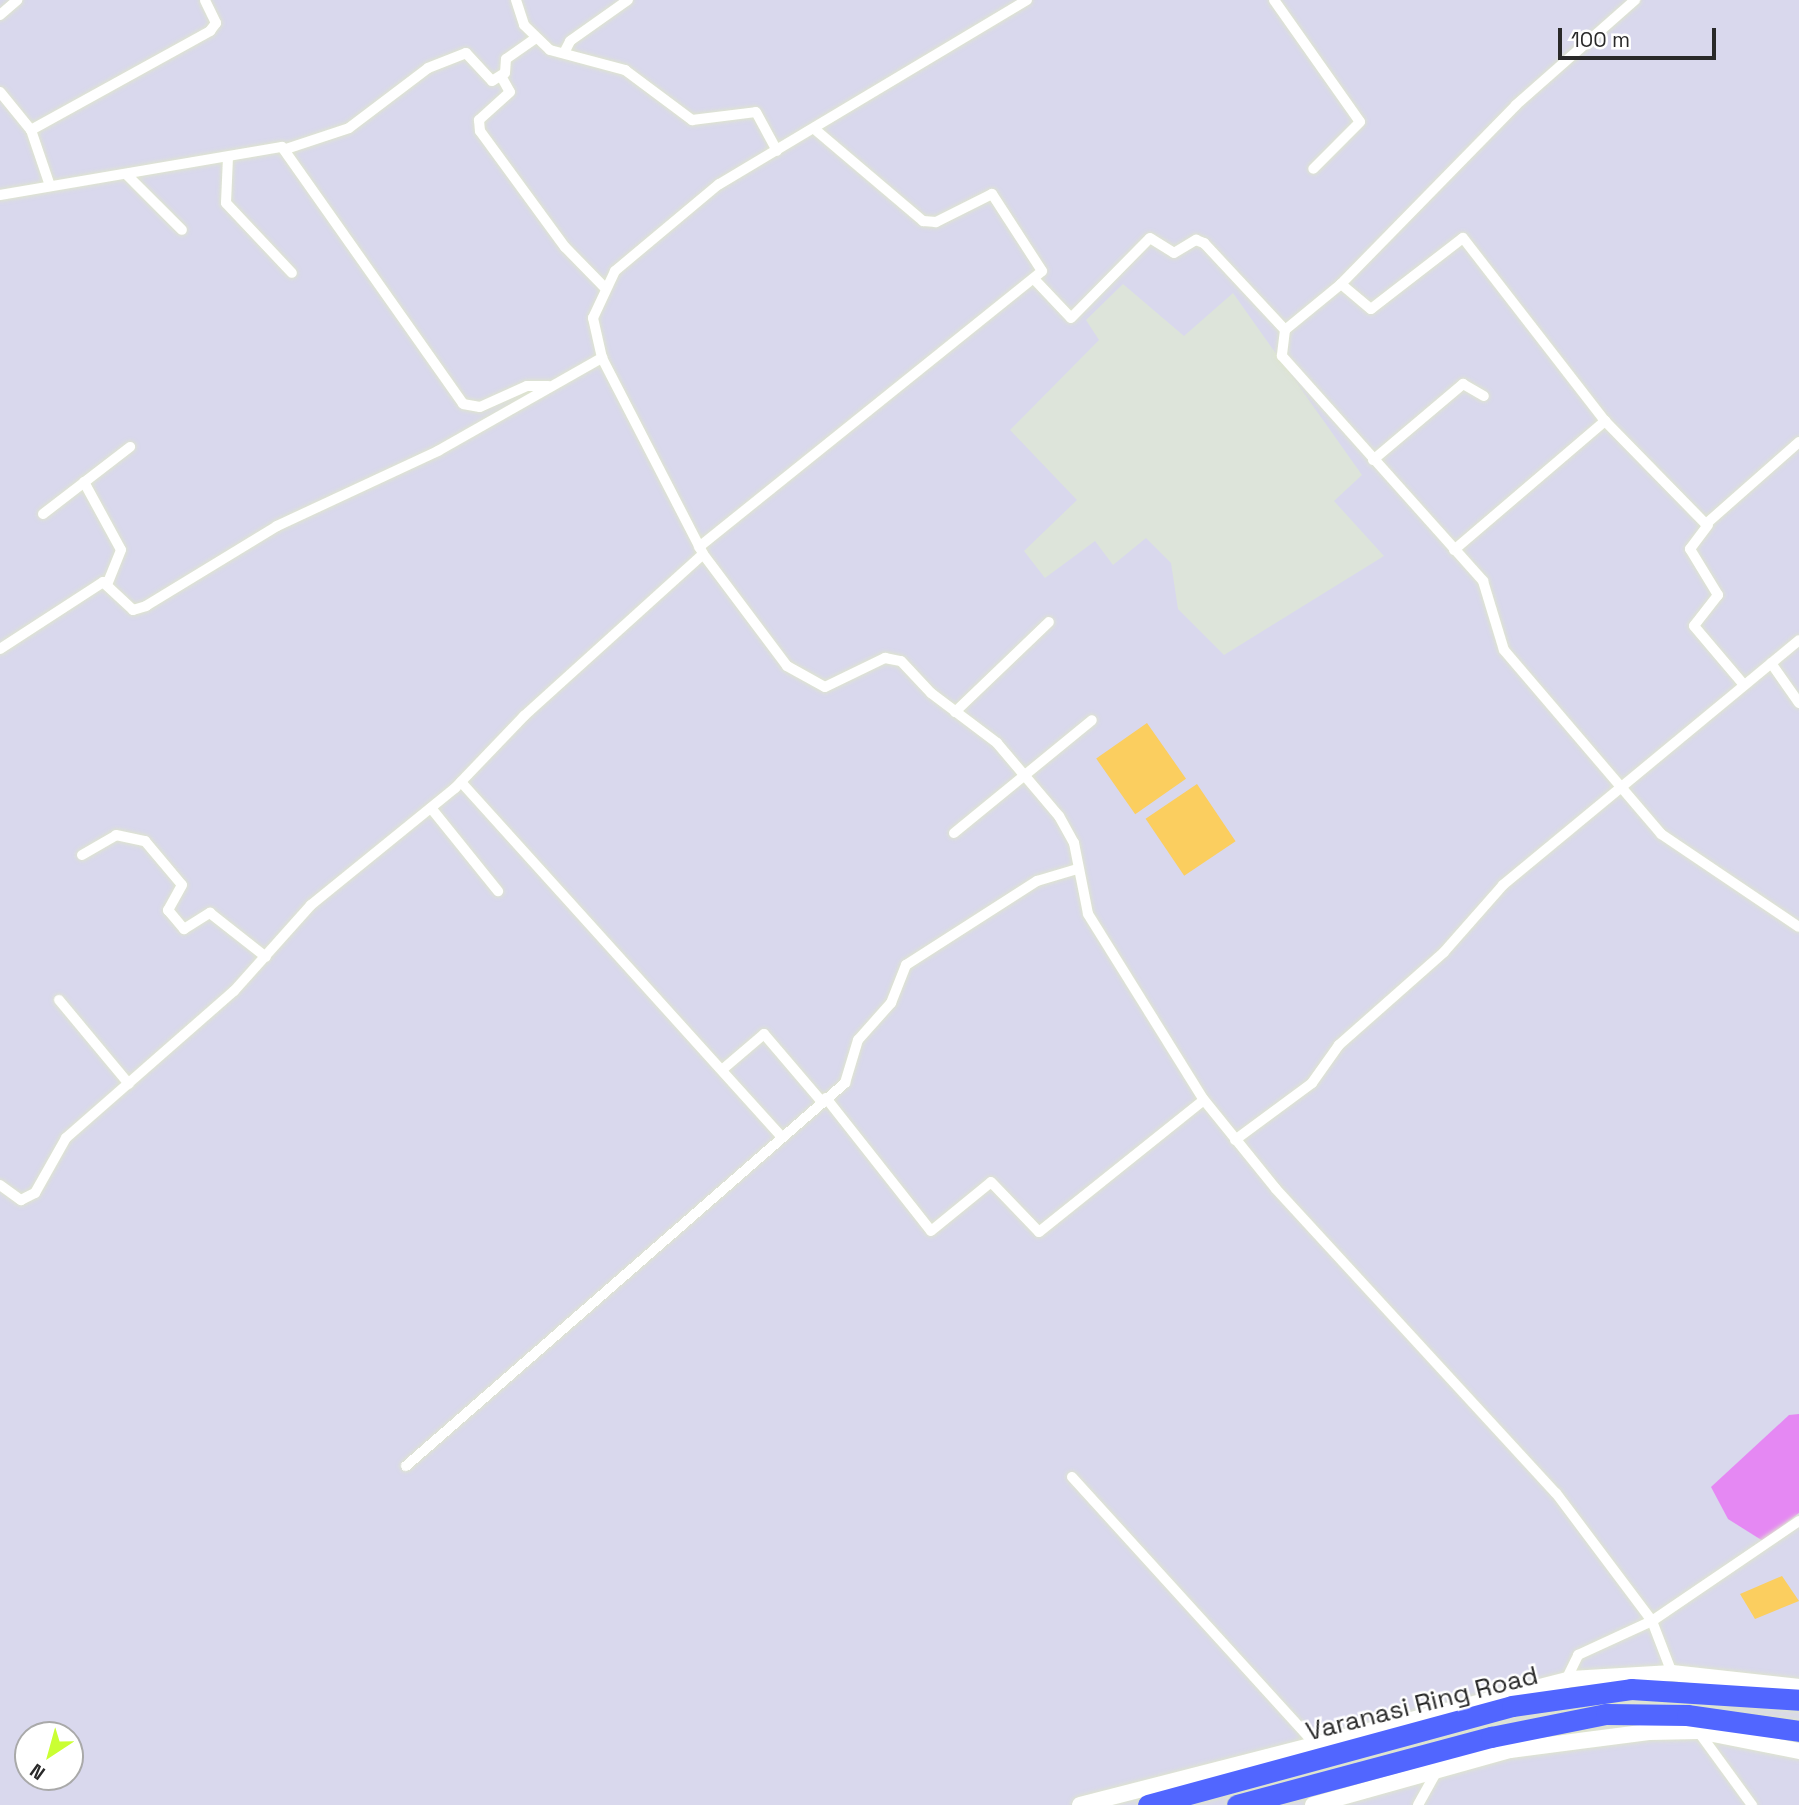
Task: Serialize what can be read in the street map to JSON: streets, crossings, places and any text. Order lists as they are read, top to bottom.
{
  "streets": {
    "highway": ["Varanasi Ring Road"]
  },
  "scale_bar": "100 m",
  "north": "bottom left"
}
